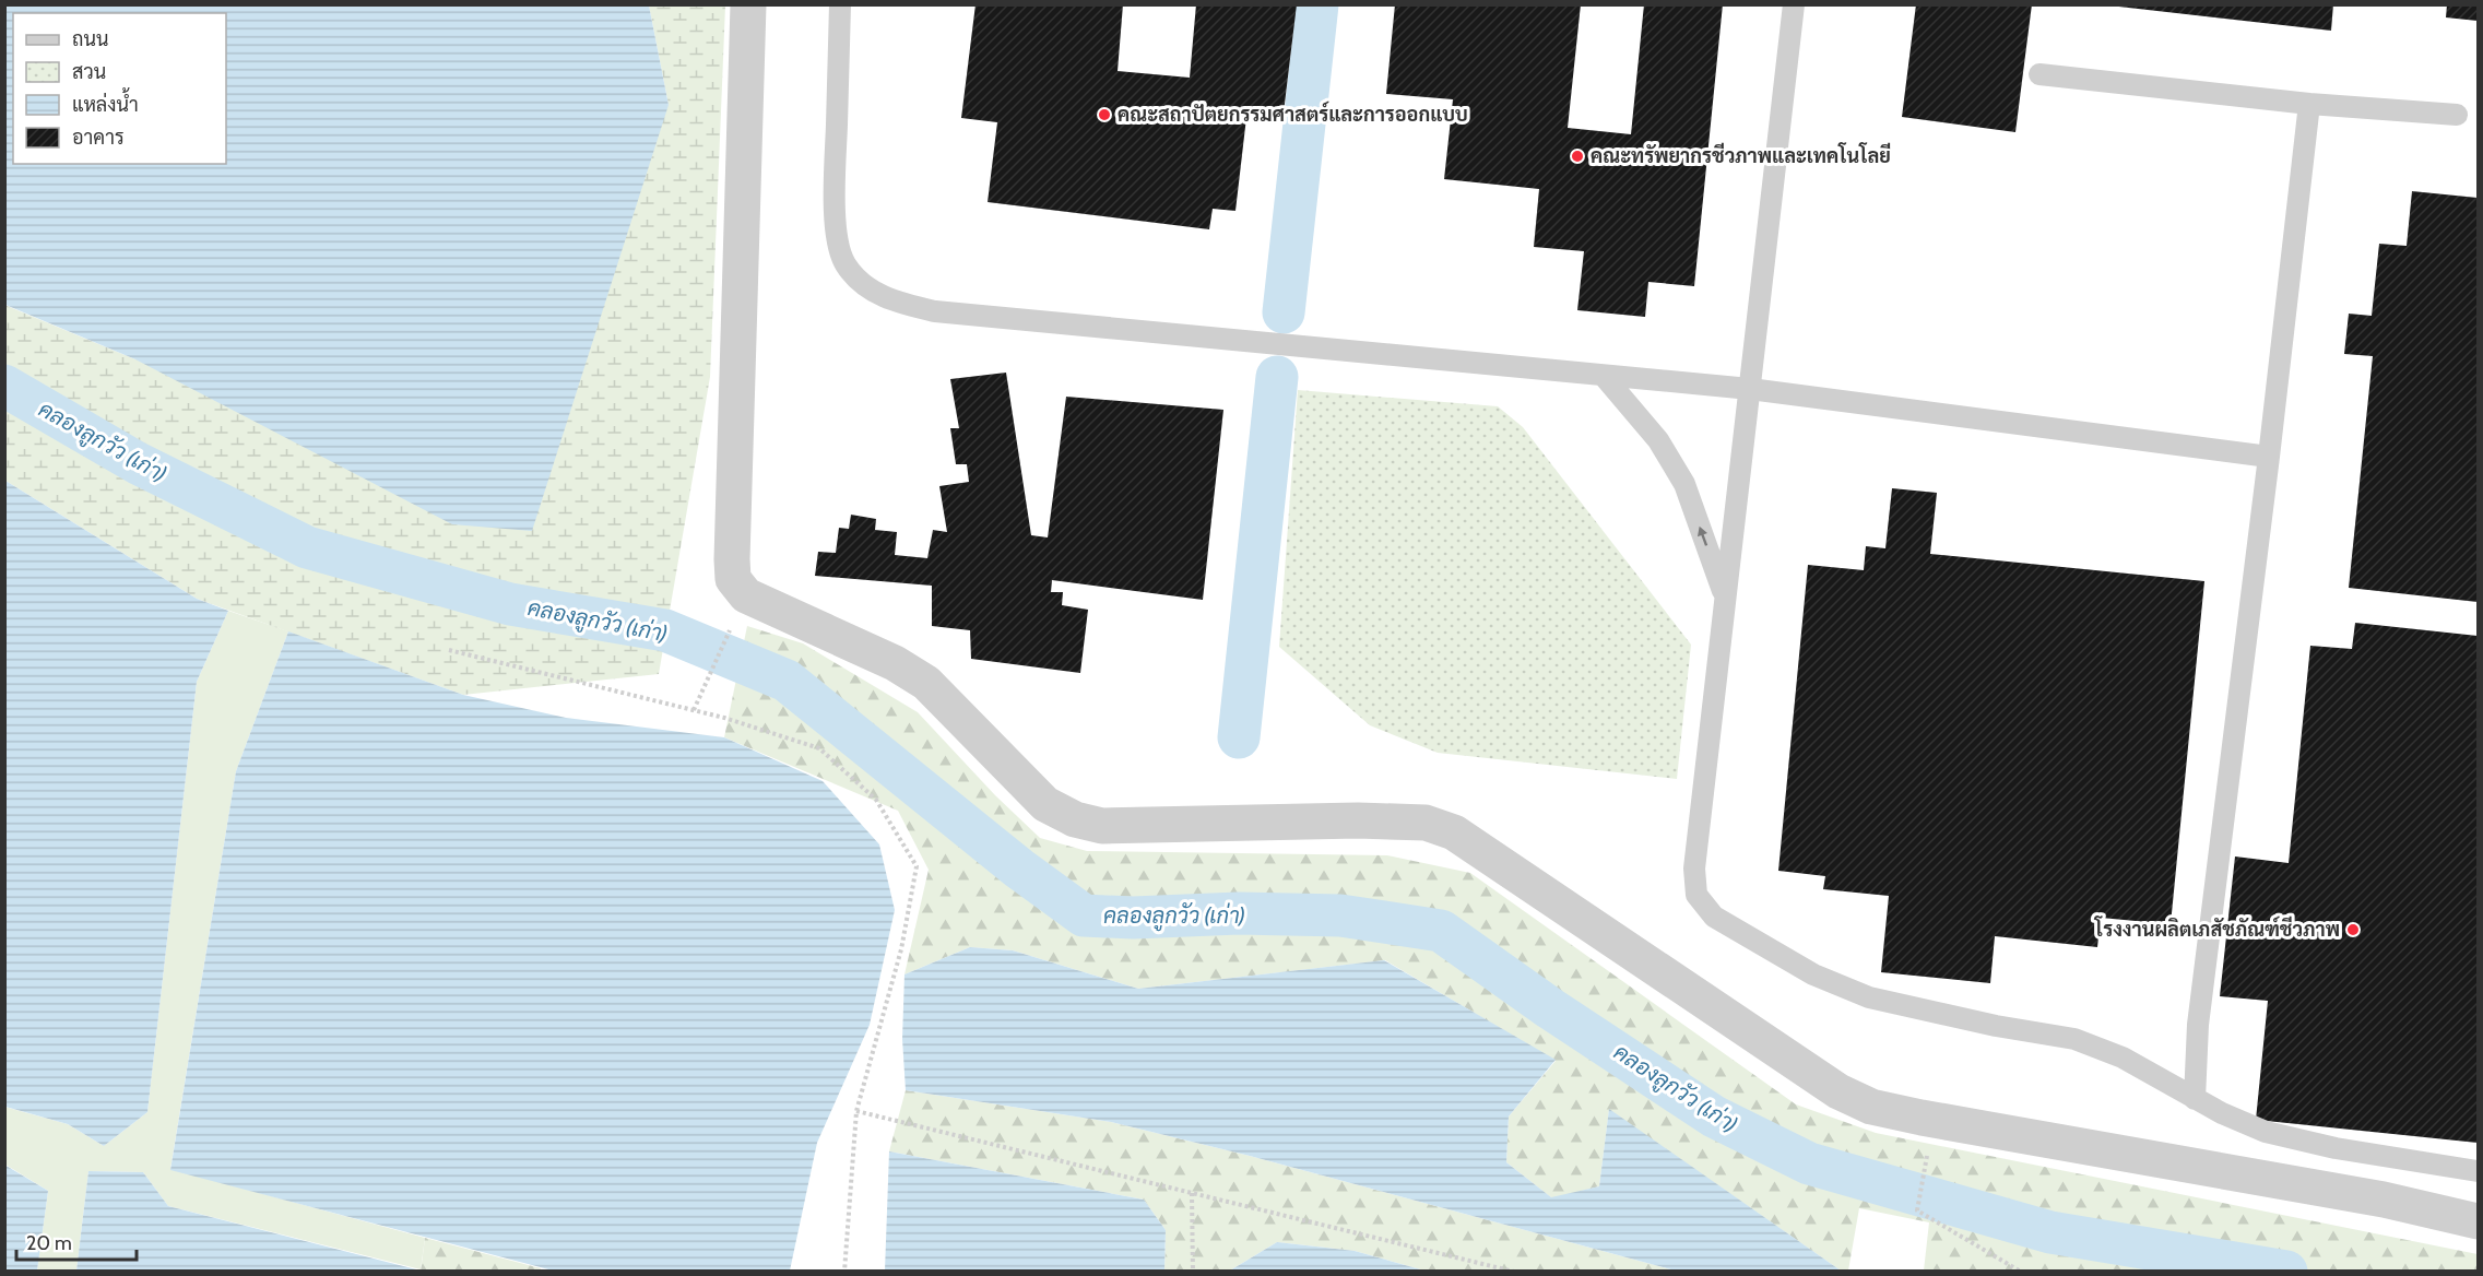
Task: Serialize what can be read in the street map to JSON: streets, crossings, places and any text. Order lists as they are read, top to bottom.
{
  "water": ["คลองลูกวัว (เก่า)"],
  "places": ["คณะสถาปัตยกรรมศาสตร์และการออกแบบ", "คณะทรัพยากรชีวภาพและเทคโนโลยี", "โรงงานผลิตเภสัชภัณฑ์ชีวภาพ"],
  "legend": [
    "ถนน",
    "สวน",
    "แหล่งน้ำ",
    "อาคาร"
  ],
  "scale_bar": "20 m"
}
